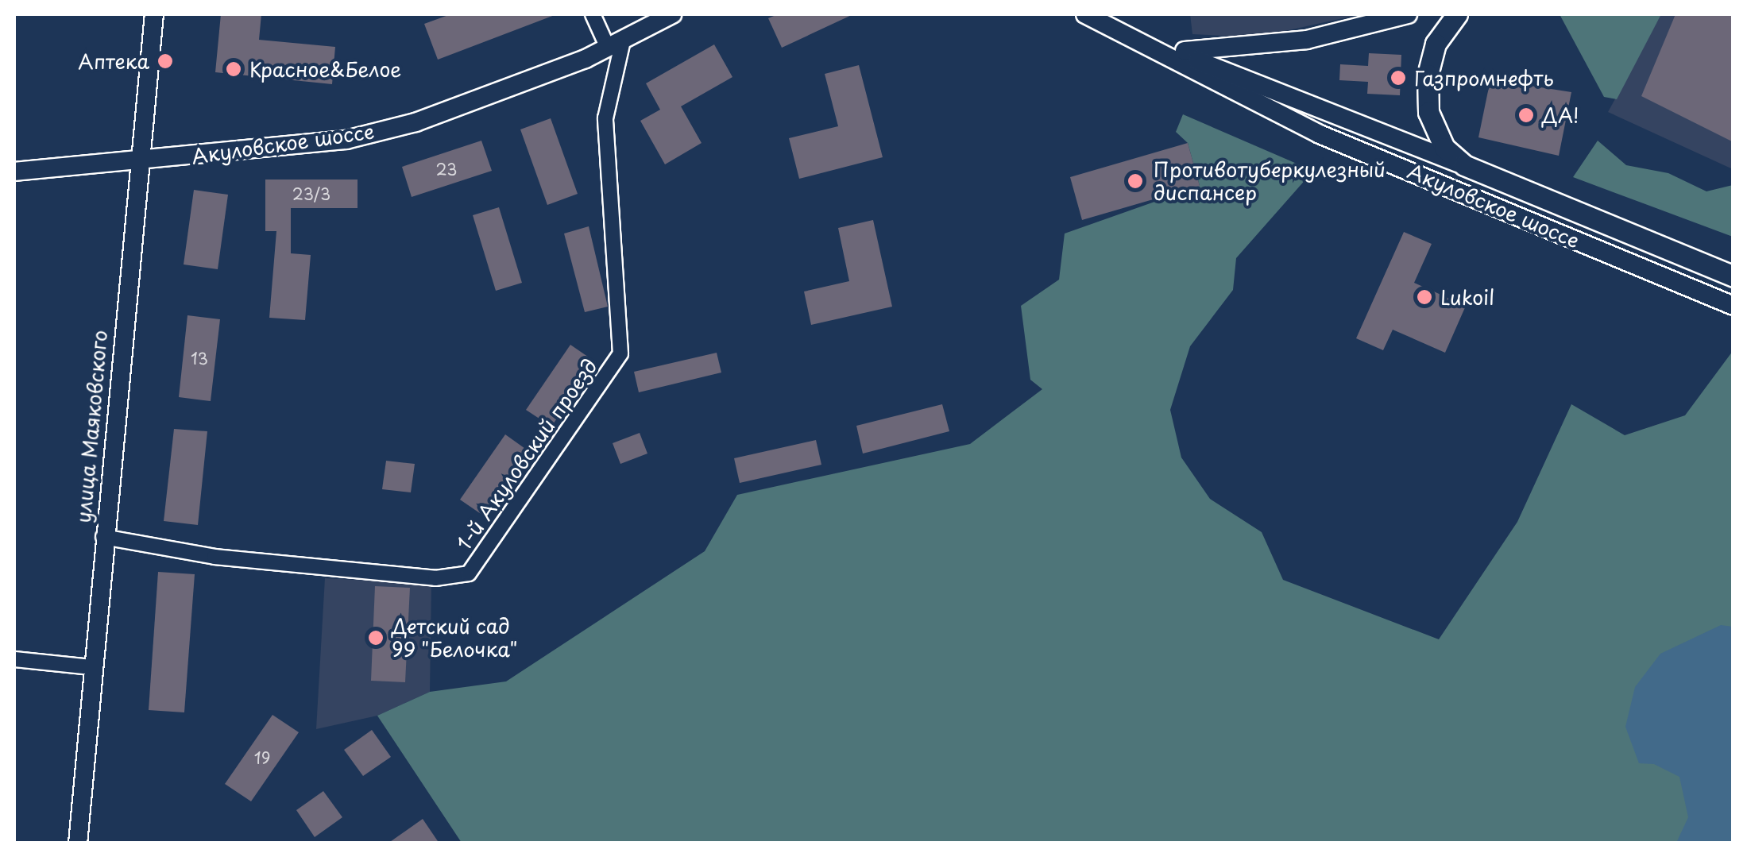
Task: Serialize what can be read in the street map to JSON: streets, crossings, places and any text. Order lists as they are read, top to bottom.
{
  "streets": {
    "main road": ["Акуловское шоссе"],
    "street": ["улица Маяковского", "1-й Акуловский проезд"]
  },
  "crossings": [
    ["Акуловское шоссе", "улица Маяковского"],
    ["Акуловское шоссе", "1-й Акуловский проезд"],
    ["улица Маяковского", "1-й Акуловский проезд"]
  ],
  "places": [
    "Аптека",
    "Красное&Белое",
    "Газпромнефть",
    "ДА!",
    "Противотуберкулезный диспансер",
    "Lukoil",
    "Детский сад 99 \"Белочка\""
  ],
  "house_numbers": [
    "23",
    "23/3",
    "13",
    "19"
  ]
}
